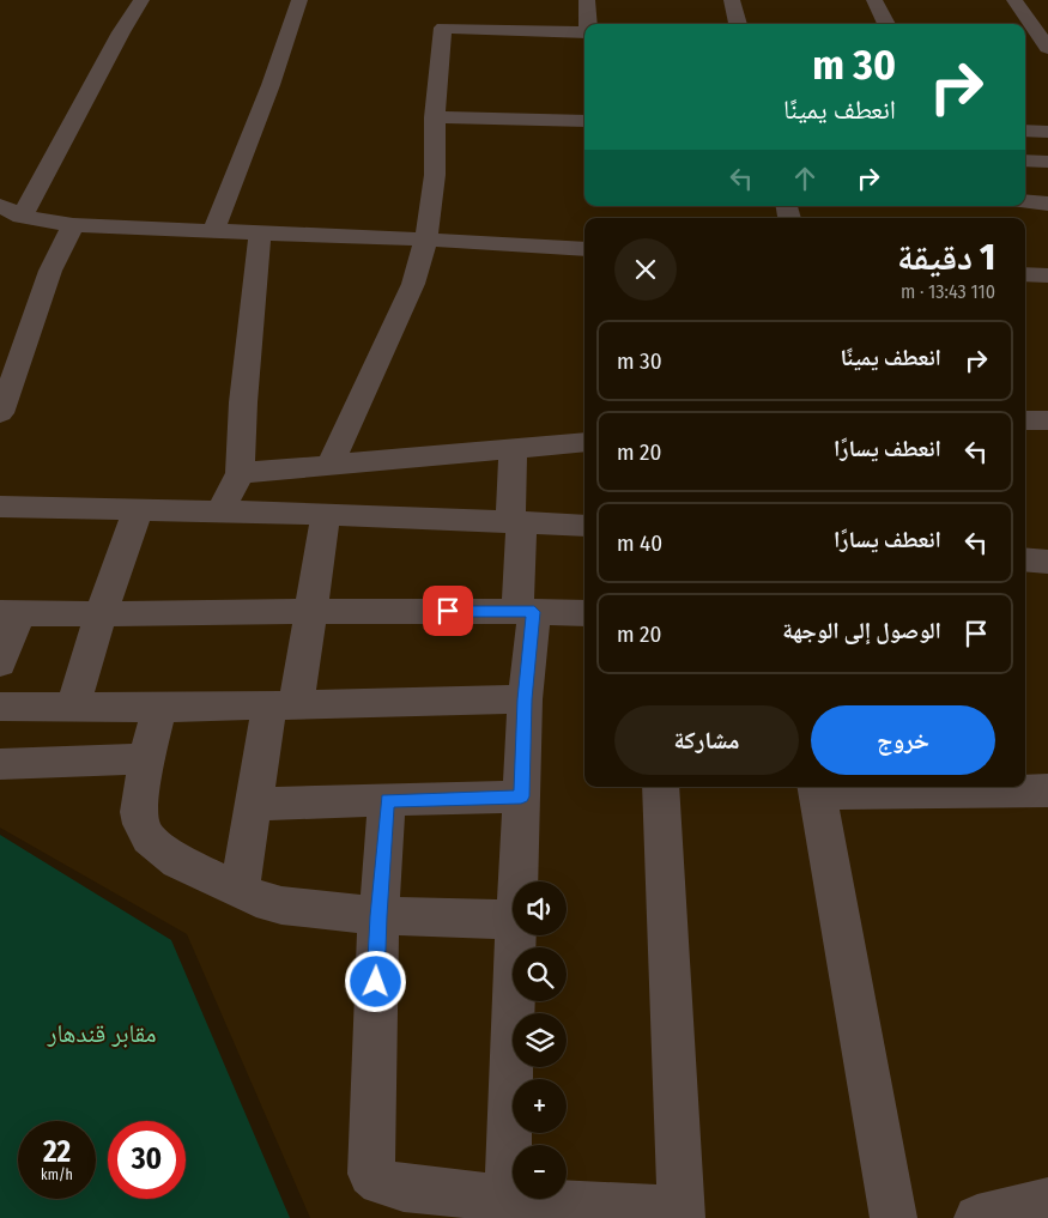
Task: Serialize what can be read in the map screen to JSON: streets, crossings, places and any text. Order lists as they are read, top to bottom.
{
  "parks": ["مقابر قندهار"],
  "page": {
    "turn": ["30 m", "انعطف يمينًا"],
    "heading": ["1 دقيقة", "110 m · 13:43"],
    "list": [
      {
        "name": "انعطف يمينًا",
        "value": "30 m"
      },
      {
        "name": "انعطف يسارًا",
        "value": "20 m"
      },
      {
        "name": "انعطف يسارًا",
        "value": "40 m"
      },
      {
        "name": "الوصول إلى الوجهة",
        "value": "20 m"
      }
    ],
    "buttons": ["خروج", "مشاركة"],
    "map_buttons": ["+", "−"],
    "speed": "22 km/h",
    "limit": "30"
  }
}
